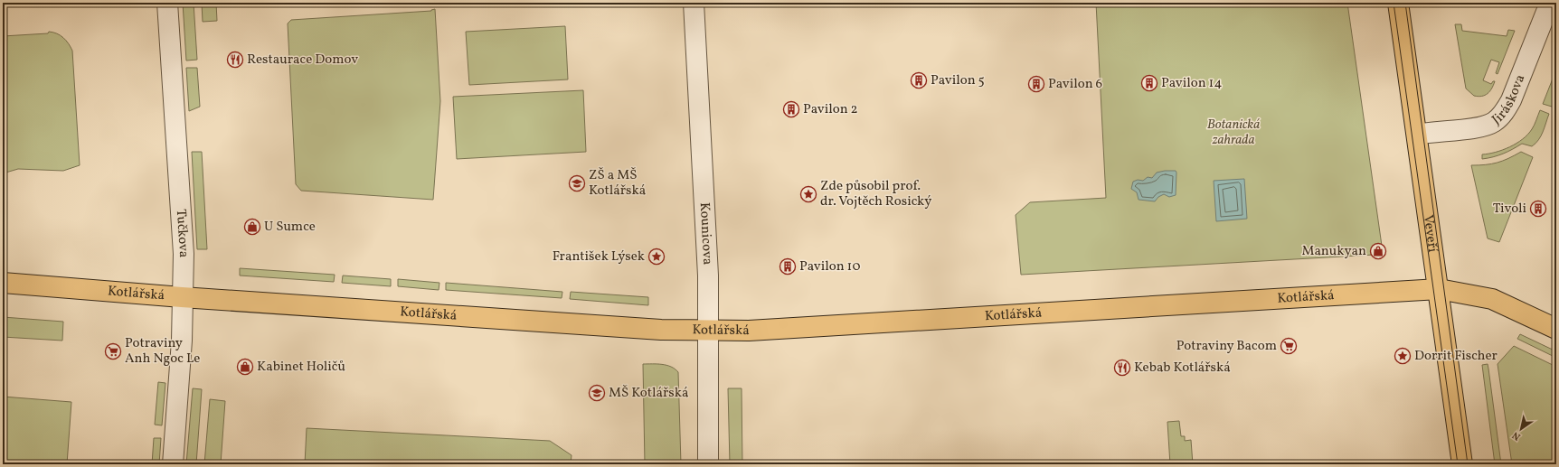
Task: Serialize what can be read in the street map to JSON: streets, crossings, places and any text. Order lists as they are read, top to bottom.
{
  "streets": {
    "main road": ["Veveří", "Kotlářská"],
    "street": ["Jiráskova", "Tučkova", "Kounicova"]
  },
  "crossings": [
    ["Jiráskova", "Veveří"],
    ["Tučkova", "Kotlářská"],
    ["Kounicova", "Kotlářská"],
    ["Veveří", "Kotlářská"]
  ],
  "parks": ["Botanická zahrada"],
  "places": {
    "restaurant": ["Restaurace Domov", "Kebab Kotlářská"],
    "building": [
      "Pavilon 5",
      "Pavilon 14",
      "Pavilon 6",
      "Pavilon 2",
      "Tivoli",
      "Pavilon 10"
    ],
    "school or university": ["ZŠ a MŠ Kotlářská", "MŠ Kotlářská"],
    "place": ["Zde působil prof. dr. Vojtěch Rosický", "František Lýsek", "Dorrit Fischer"],
    "shop": ["U Sumce", "Manukyan", "Kabinet Holičů"],
    "supermarket": ["Potraviny Bacom", "Potraviny Anh Ngoc Le"]
  },
  "north": "bottom left"
}
